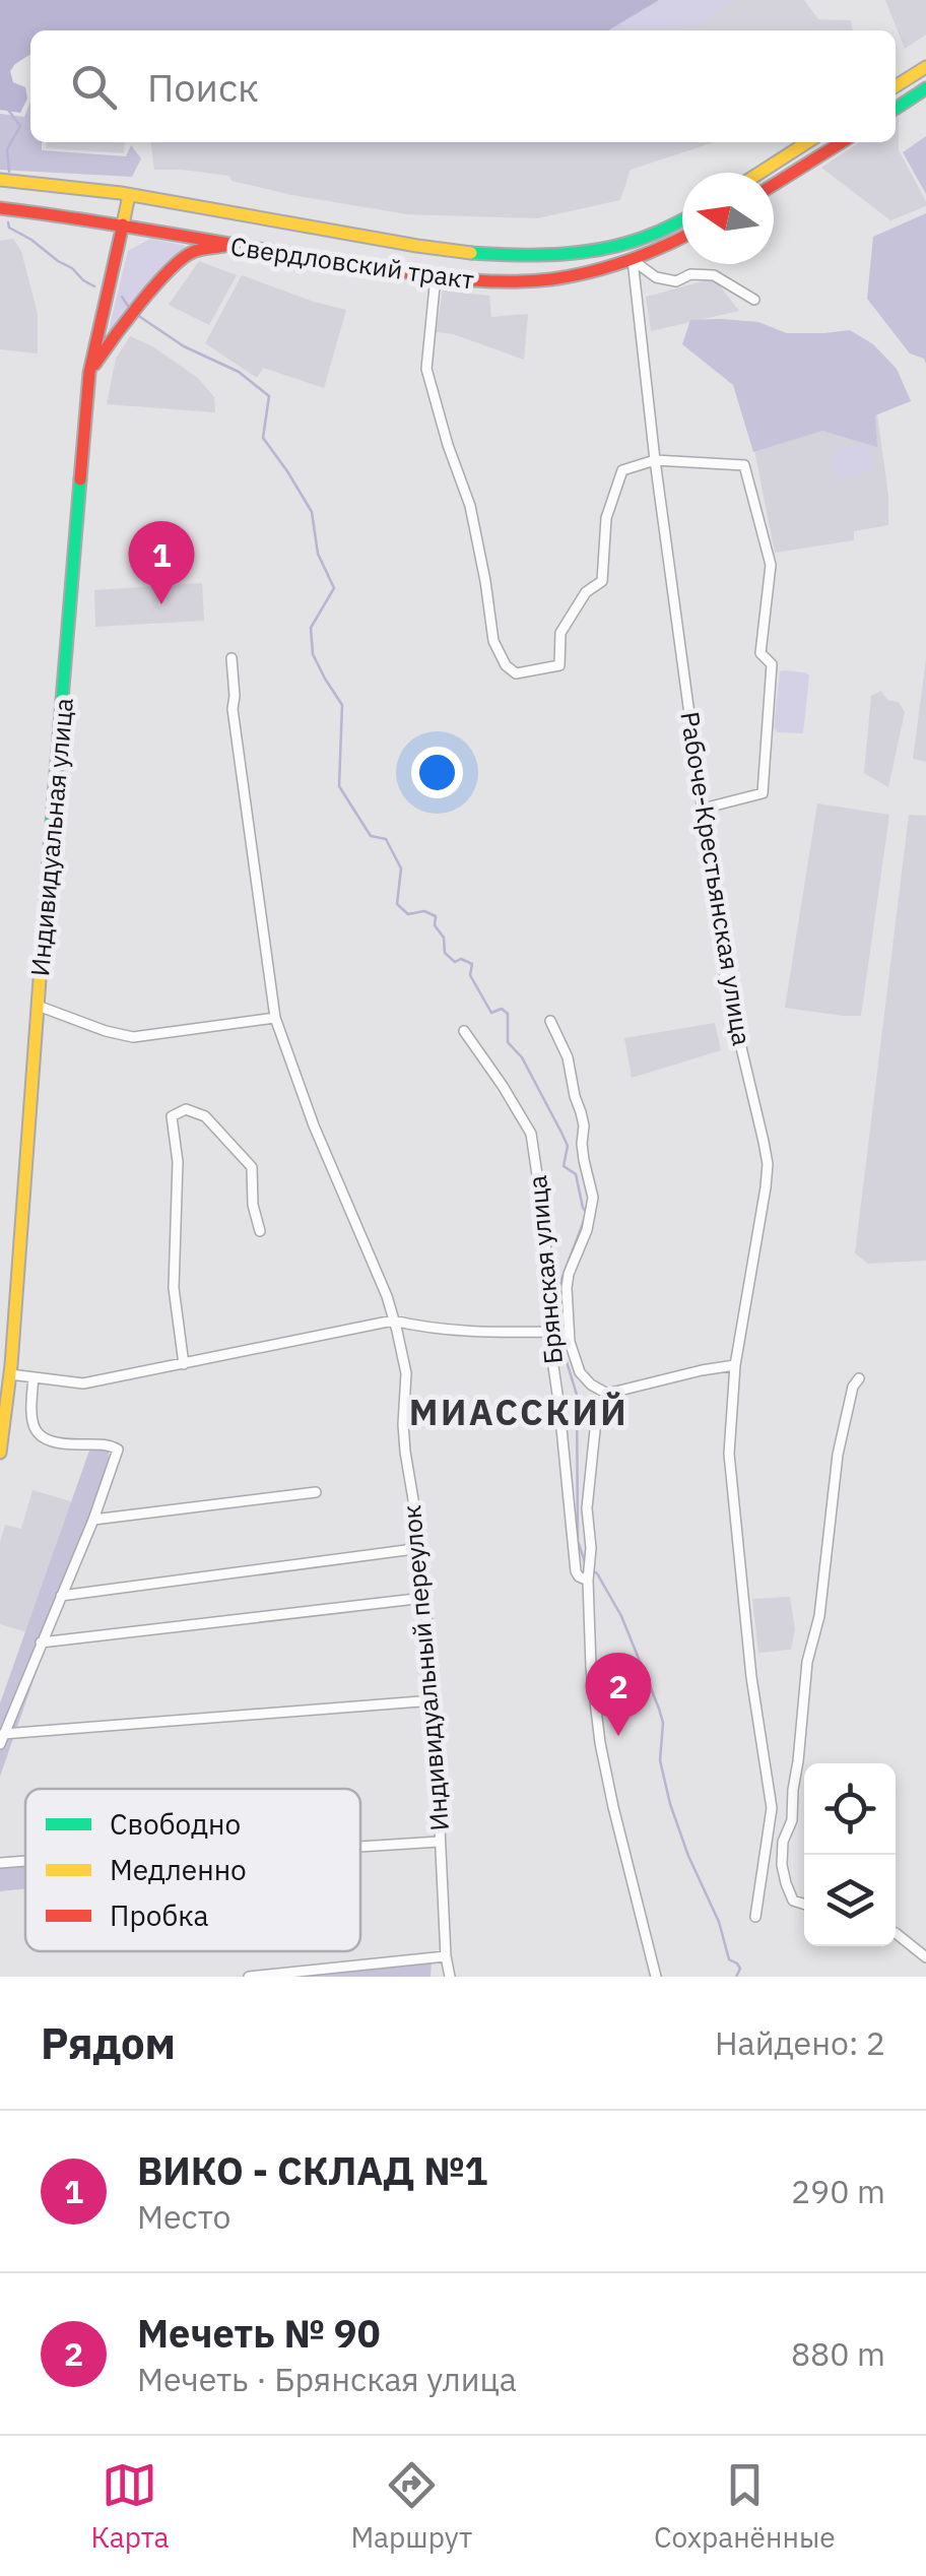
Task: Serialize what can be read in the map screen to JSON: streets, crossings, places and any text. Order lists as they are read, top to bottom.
{
  "streets": {
    "main road": ["Свердловский тракт", "Индивидуальная улица"],
    "street": ["Рабоче-Крестьянская улица", "Брянская улица", "Индивидуальный переулок"]
  },
  "crossings": [
    ["Свердловский тракт", "Индивидуальная улица"],
    ["Свердловский тракт", "Рабоче-Крестьянская улица"]
  ],
  "districts": ["МИАССКИЙ"],
  "legend": ["Свободно", "Медленно", "Пробка"],
  "north": "left",
  "page": {
    "search": "Поиск",
    "pins": ["1", "2"],
    "heading": ["Рядом", "Найдено: 2"],
    "list": [
      {
        "mark": "1",
        "name": "ВИКО - СКЛАД №1",
        "note": "Место",
        "value": "290 m"
      },
      {
        "mark": "2",
        "name": "Мечеть № 90",
        "note": "Мечеть · Брянская улица",
        "value": "880 m"
      }
    ],
    "nav": ["Карта", "Маршрут", "Сохранённые"]
  }
}
